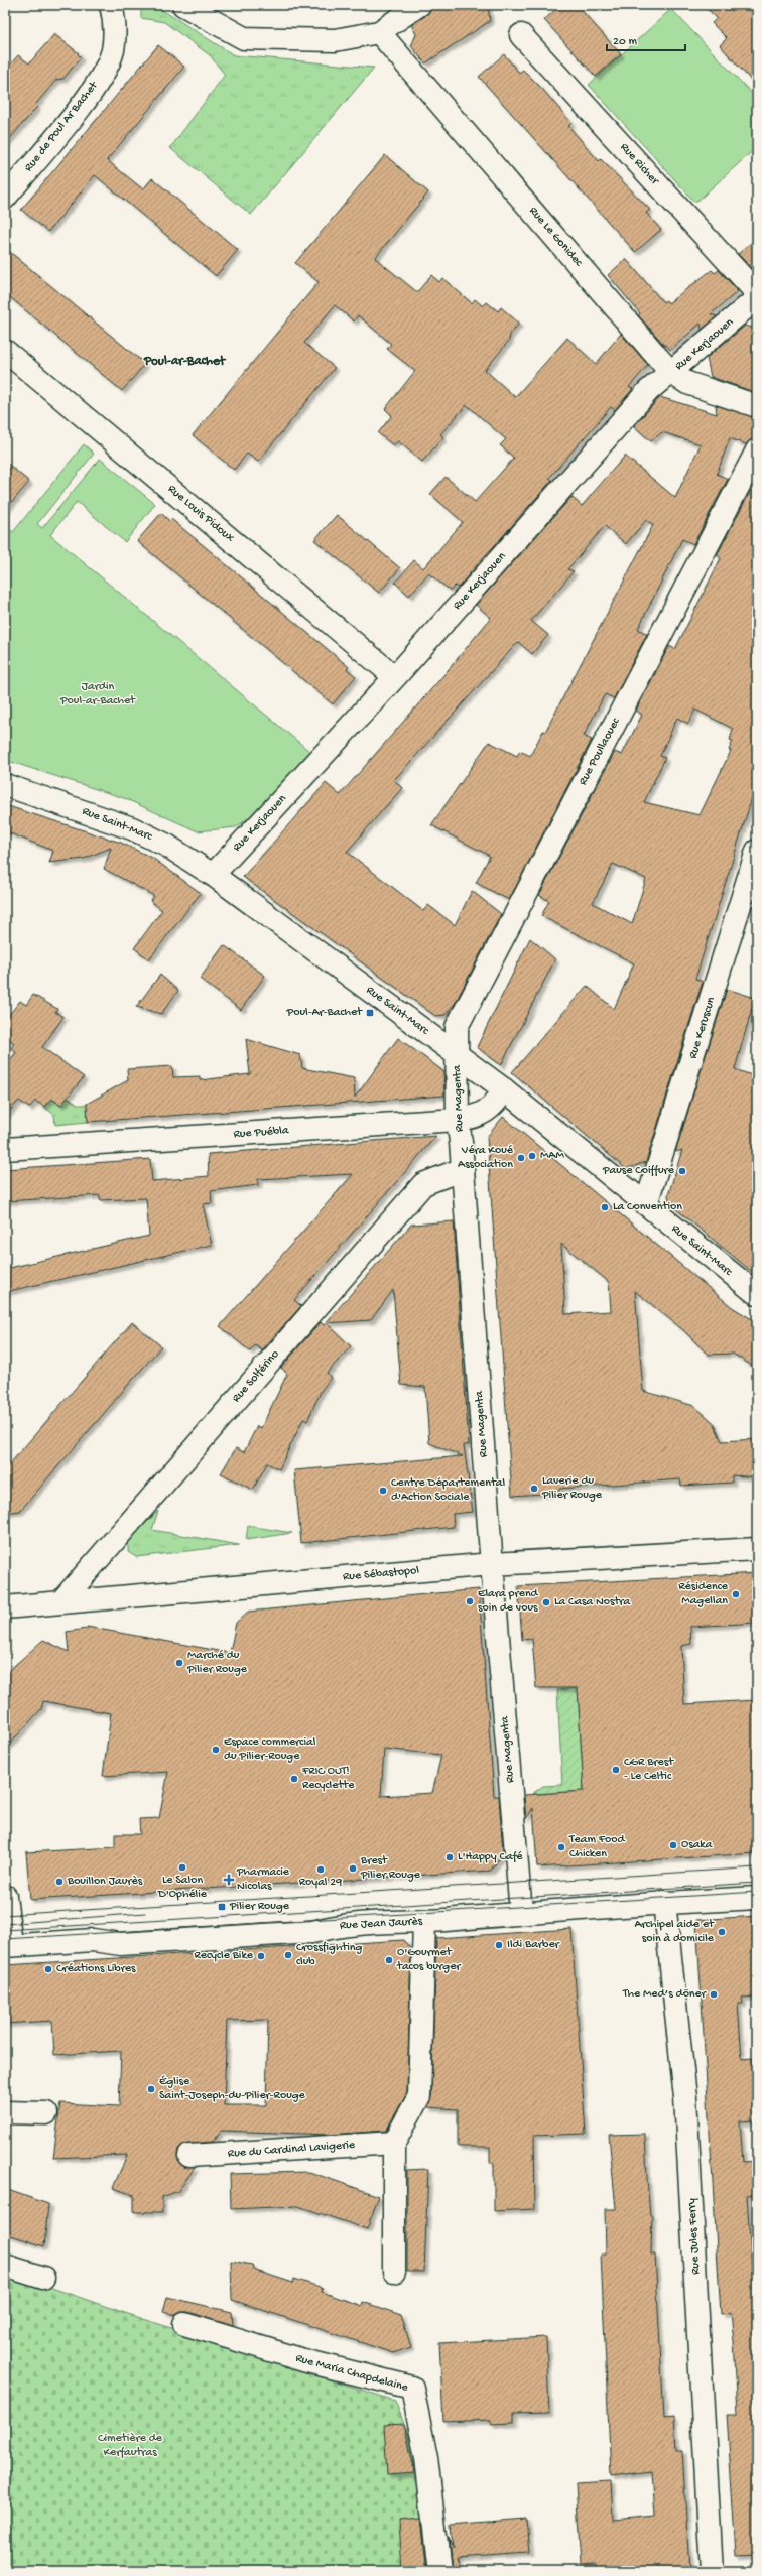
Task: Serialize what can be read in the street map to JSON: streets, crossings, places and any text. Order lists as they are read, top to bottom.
{
  "streets": {
    "street": [
      "Rue de Poul Ar Bachet",
      "Rue Richer",
      "Rue Le Gonidec",
      "Rue Kerjaouen",
      "Rue Louis Pidoux",
      "Rue Poullaouec",
      "Rue Saint-Marc",
      "Rue Keruscun",
      "Rue Magenta",
      "Rue Puébla",
      "Rue Solférino",
      "Rue Sébastopol",
      "Rue Jean Jaurès",
      "Rue du Cardinal Lavigerie",
      "Rue Jules Ferry",
      "Rue Maria Chapdelaine"
    ]
  },
  "crossings": [
    ["Rue Le Gonidec", "Rue Kerjaouen"],
    ["Rue Kerjaouen", "Rue Louis Pidoux"],
    ["Rue Kerjaouen", "Rue Saint-Marc"],
    ["Rue Poullaouec", "Rue Saint-Marc"],
    ["Rue Poullaouec", "Rue Magenta"],
    ["Rue Saint-Marc", "Rue Keruscun"],
    ["Rue Saint-Marc", "Rue Magenta"],
    ["Rue Saint-Marc", "Rue Puébla"],
    ["Rue Magenta", "Rue Puébla"],
    ["Rue Magenta", "Rue Solférino"],
    ["Rue Magenta", "Rue Sébastopol"],
    ["Rue Magenta", "Rue Jean Jaurès"],
    ["Rue Solférino", "Rue Sébastopol"],
    ["Rue Jean Jaurès", "Rue Jules Ferry"]
  ],
  "districts": ["Poul-ar-Bachet"],
  "parks": ["Jardin Poul-ar-Bachet", "Cimetière de Kerfautras"],
  "places": {
    "transit": ["Poul-Ar-Bachet", "Pilier Rouge"],
    "other": [
      "MAM",
      "Véra Koué Association",
      "Pause Coiffure",
      "La Convention",
      "Laverie du Pilier Rouge",
      "Centre Départemental d'Action Sociale",
      "Résidence Magellan",
      "Elara prend soin de vous",
      "La Casa Nostra",
      "Marché du Pilier Rouge",
      "Espace commercial du Pilier-Rouge",
      "CGR Brest - Le Celtic",
      "FRIC OUT! Recyclette",
      "Osaka",
      "Team Food Chicken",
      "L'Happy Café",
      "Le Salon D'Ophélie",
      "Brest Pilier Rouge",
      "Royal 29",
      "Bouillon Jaurès",
      "Archipel aide et soin à domicile",
      "Ildi Barber",
      "Crossfighting club",
      "Recycle Bike",
      "O'Gourmet tacos burger",
      "Créations Libres",
      "The Med’s döner",
      "Église Saint-Joseph-du-Pilier-Rouge"
    ],
    "health": ["Pharmacie Nicolas"]
  },
  "scale_bar": "20 m"
}
